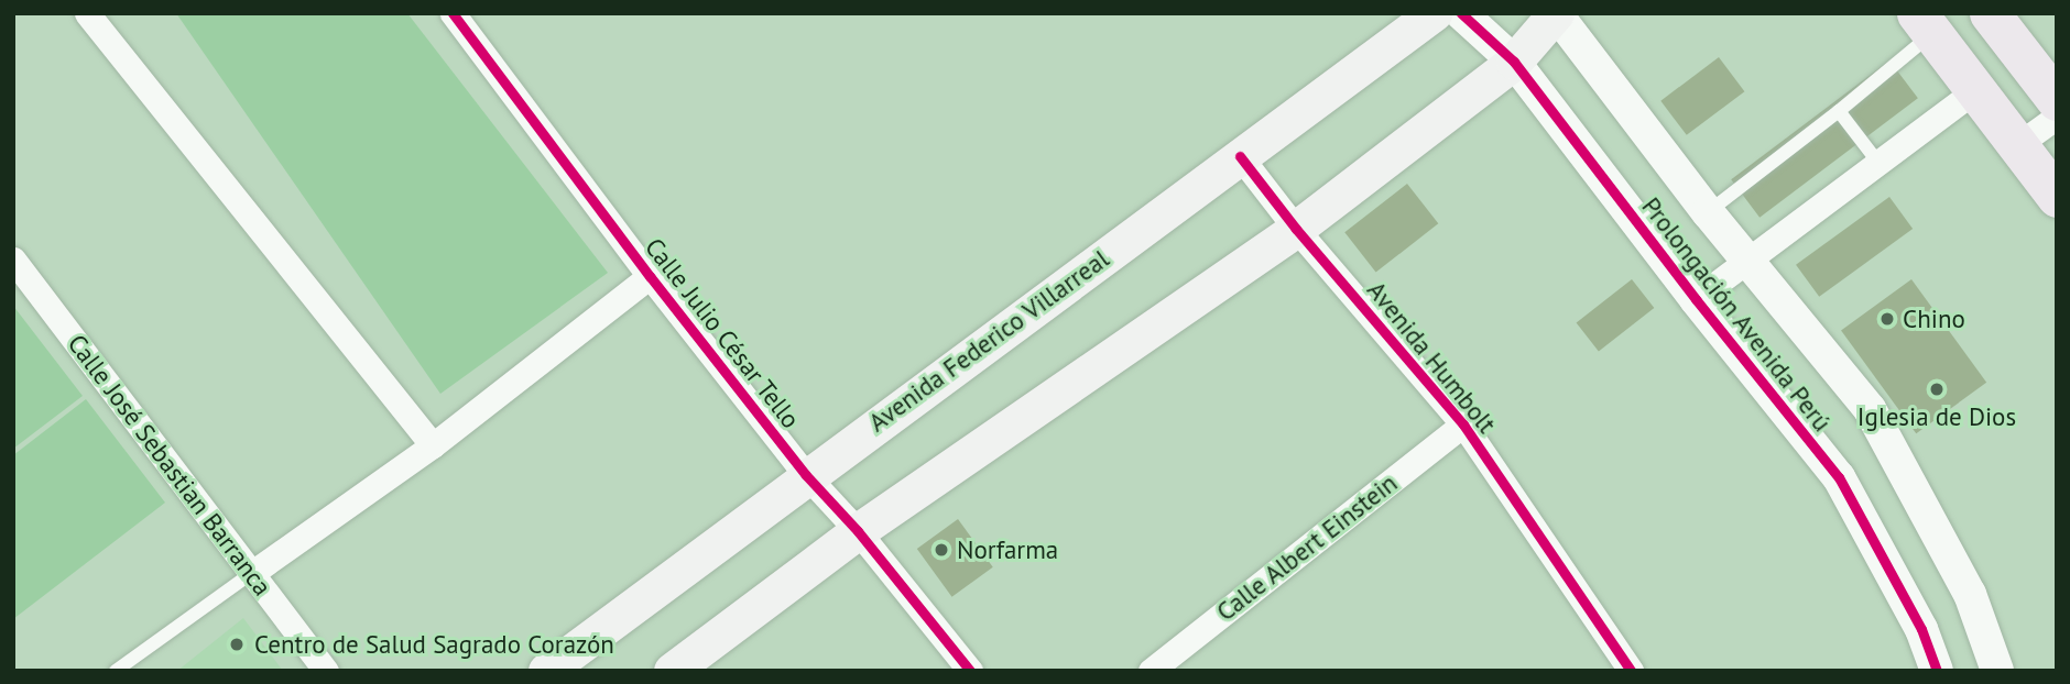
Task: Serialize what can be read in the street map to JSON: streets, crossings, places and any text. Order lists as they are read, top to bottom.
{
  "streets": {
    "main road": ["Avenida Federico Villarreal"],
    "street": [
      "Prolongación Avenida Perú",
      "Calle Julio César Tello",
      "Avenida Humbolt",
      "Calle José Sebastian Barranca",
      "Calle Albert Einstein"
    ]
  },
  "crossings": [
    ["Prolongación Avenida Perú", "Avenida Federico Villarreal"],
    ["Calle Julio César Tello", "Avenida Federico Villarreal"],
    ["Avenida Federico Villarreal", "Avenida Humbolt"],
    ["Avenida Humbolt", "Calle Albert Einstein"]
  ],
  "places": [
    "Chino",
    "Iglesia de Dios",
    "Norfarma",
    "Centro de Salud Sagrado Corazón"
  ]
}
